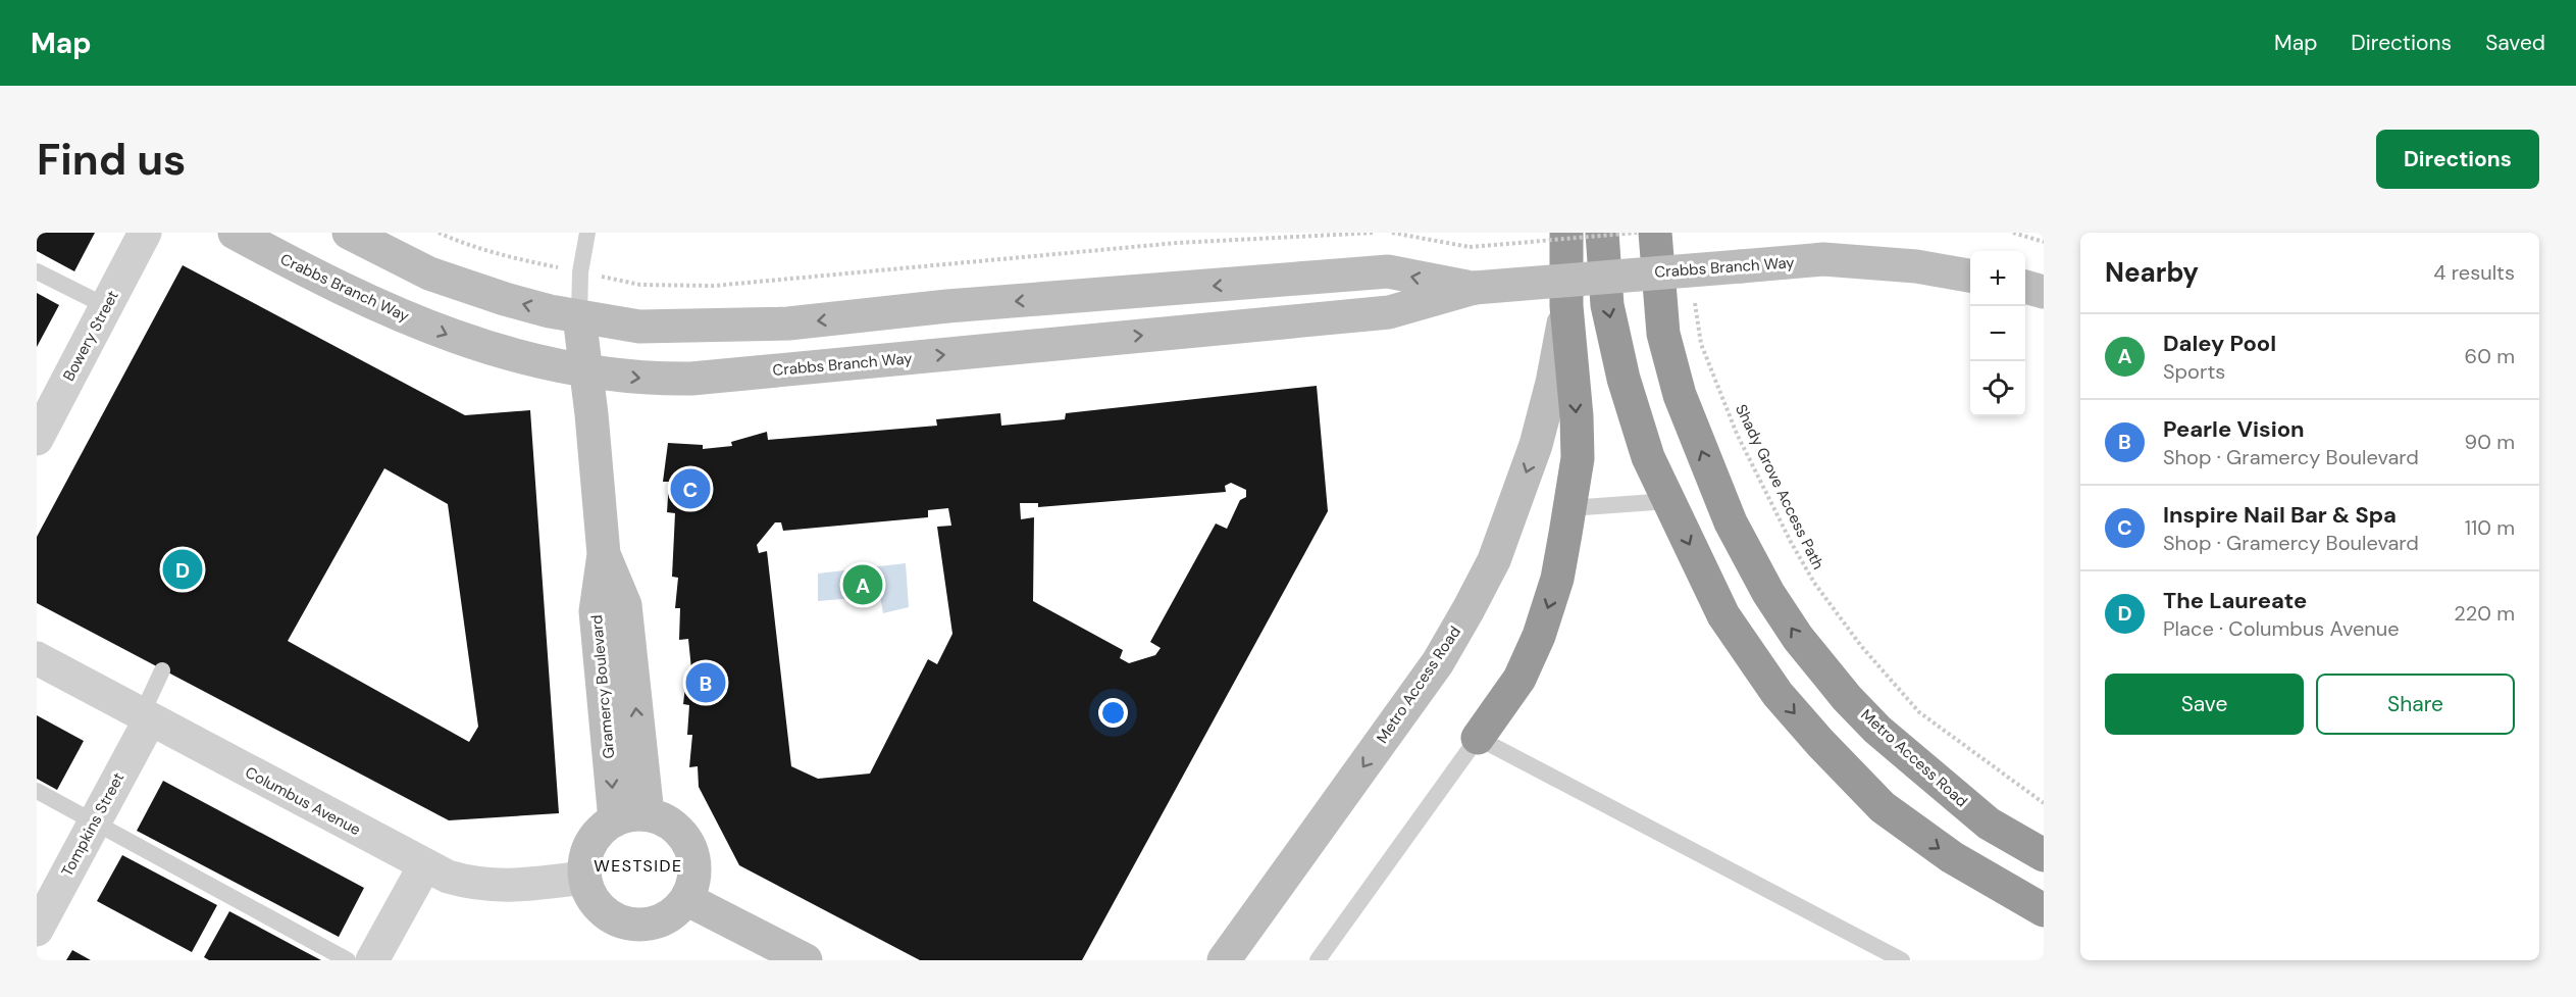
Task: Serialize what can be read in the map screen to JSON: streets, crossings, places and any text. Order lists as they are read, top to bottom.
{
  "streets": {
    "highway": ["Metro Access Road"],
    "main road": ["Crabbs Branch Way", "Gramercy Boulevard"],
    "street": ["Bowery Street", "Columbus Avenue", "Tompkins Street"],
    "path": ["Shady Grove Access Path"]
  },
  "crossings": [
    ["Crabbs Branch Way", "Gramercy Boulevard"],
    ["Gramercy Boulevard", "Columbus Avenue"],
    ["Columbus Avenue", "Tompkins Street"]
  ],
  "districts": ["WESTSIDE"],
  "page": {
    "header": "Map",
    "nav": ["Map", "Directions", "Saved"],
    "buttons": [
      "Directions",
      ["Save", "Share"]
    ],
    "title": "Find us",
    "heading": ["Nearby", "4 results"],
    "map_buttons": ["+", "−"],
    "list": [
      {
        "mark": "A",
        "name": "Daley Pool",
        "note": "Sports",
        "value": "60 m"
      },
      {
        "mark": "B",
        "name": "Pearle Vision",
        "note": "Shop · Gramercy Boulevard",
        "value": "90 m"
      },
      {
        "mark": "C",
        "name": "Inspire Nail Bar & Spa",
        "note": "Shop · Gramercy Boulevard",
        "value": "110 m"
      },
      {
        "mark": "D",
        "name": "The Laureate",
        "note": "Place · Columbus Avenue",
        "value": "220 m"
      }
    ],
    "pins": [
      "C",
      "D",
      "A",
      "B"
    ]
  }
}
